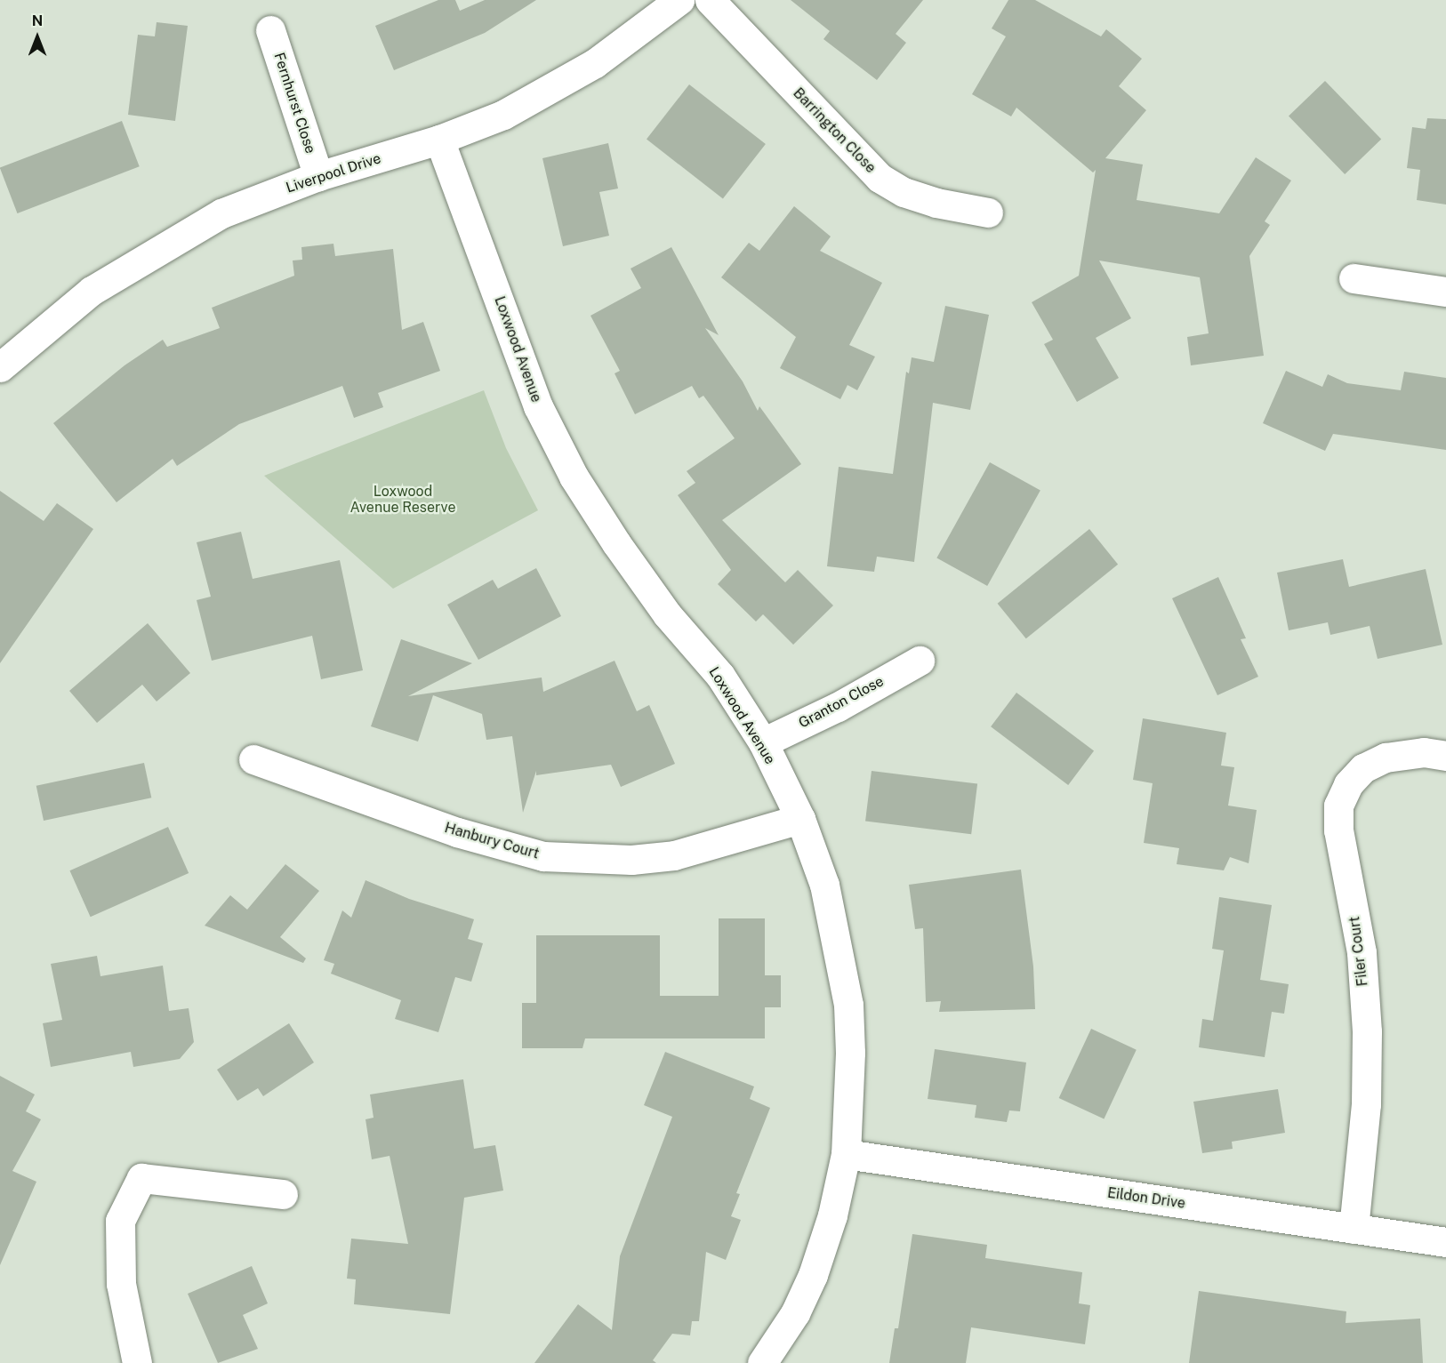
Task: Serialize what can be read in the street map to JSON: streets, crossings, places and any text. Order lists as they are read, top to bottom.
{
  "streets": {
    "street": [
      "Fernhurst Close",
      "Barrington Close",
      "Liverpool Drive",
      "Loxwood Avenue",
      "Granton Close",
      "Hanbury Court",
      "Filer Court",
      "Eildon Drive"
    ]
  },
  "crossings": [
    ["Fernhurst Close", "Liverpool Drive"],
    ["Liverpool Drive", "Loxwood Avenue"],
    ["Loxwood Avenue", "Granton Close"],
    ["Loxwood Avenue", "Hanbury Court"],
    ["Loxwood Avenue", "Eildon Drive"],
    ["Filer Court", "Eildon Drive"]
  ],
  "parks": ["Loxwood Avenue Reserve"],
  "north": "top"
}
